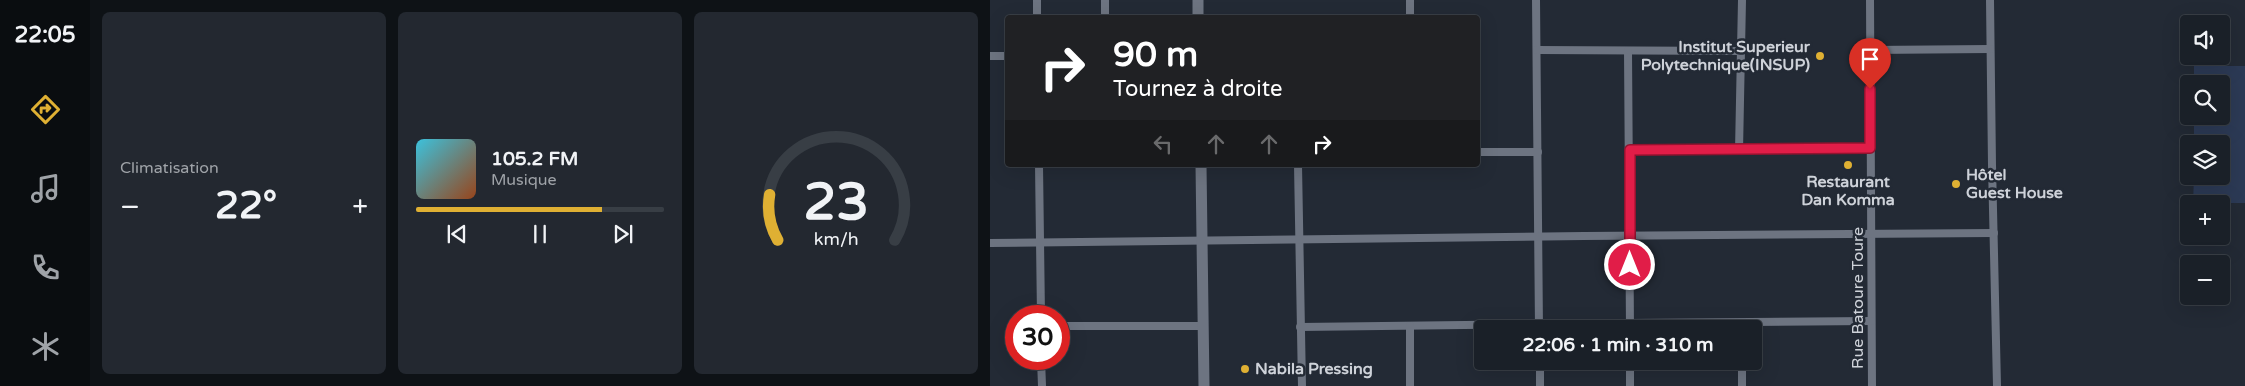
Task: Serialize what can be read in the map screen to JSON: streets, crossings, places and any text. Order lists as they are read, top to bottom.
{
  "streets": {
    "street": ["Rue Batoure Toure"]
  },
  "places": [
    "Institut Superieur Polytechnique(INSUP)",
    "Restaurant Dan Komma",
    "Hôtel Guest House",
    "Nabila Pressing"
  ],
  "page": {
    "tabs": "22:05",
    "tile": "Climatisation",
    "map_buttons": ["+", "−"],
    "turn": ["90 m", "Tournez à droite"],
    "song": ["105.2 FM", "Musique"],
    "heat": ["−", "22°", "+"],
    "limit": "30",
    "trip": "22:06 · 1 min · 310 m",
    "gauge": ["23", "km/h"]
  }
}
